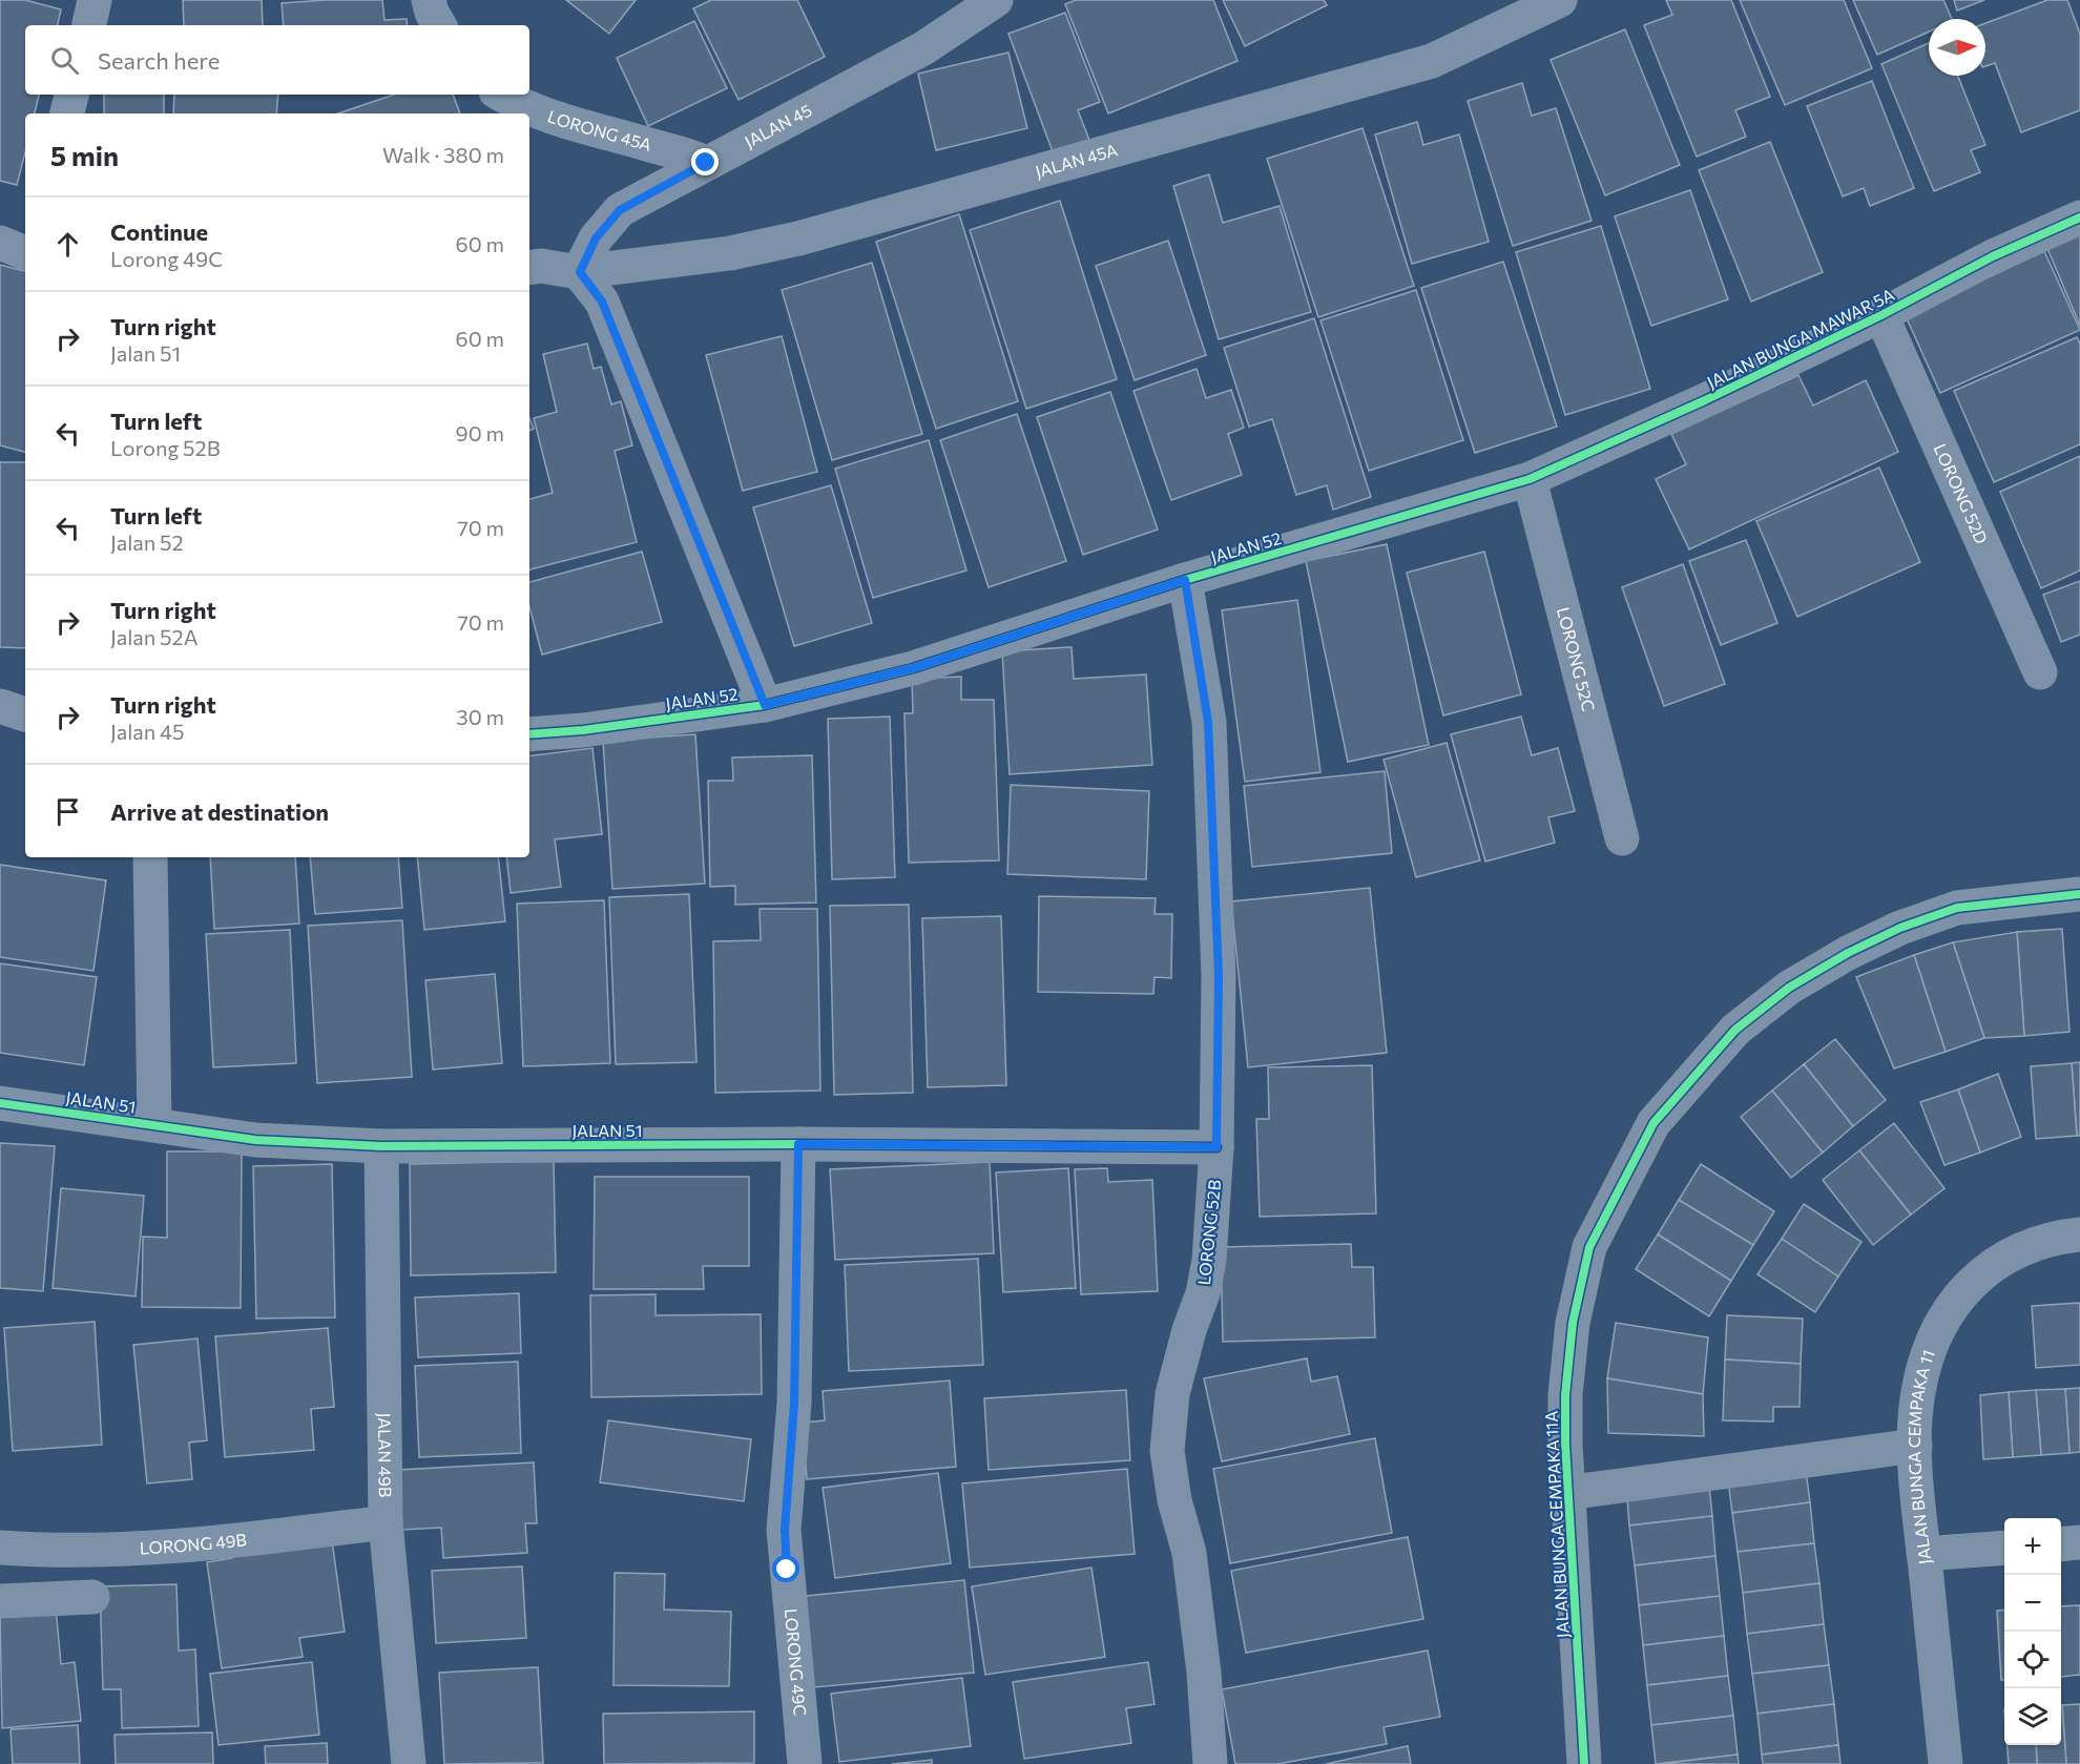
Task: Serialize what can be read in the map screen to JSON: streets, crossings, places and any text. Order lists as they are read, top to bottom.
{
  "streets": {
    "street": [
      "JALAN 45",
      "LORONG 45A",
      "JALAN 45A",
      "JALAN BUNGA MAWAR 5A",
      "LORONG 52D",
      "JALAN 52",
      "LORONG 52C",
      "JALAN 51",
      "LORONG 52B",
      "JALAN 49B",
      "JALAN BUNGA CEMPAKA 11",
      "JALAN BUNGA CEMPAKA 11A",
      "LORONG 49B",
      "LORONG 49C"
    ]
  },
  "crossings": [
    ["JALAN 45", "LORONG 45A"],
    ["JALAN 45", "JALAN 45A"],
    ["JALAN BUNGA MAWAR 5A", "LORONG 52D"],
    ["JALAN BUNGA MAWAR 5A", "JALAN 52"],
    ["JALAN BUNGA MAWAR 5A", "LORONG 52C"],
    ["JALAN 52", "LORONG 52C"],
    ["JALAN 52", "LORONG 52B"],
    ["JALAN 51", "LORONG 52B"],
    ["JALAN 51", "JALAN 49B"],
    ["JALAN 51", "LORONG 49C"],
    ["JALAN 49B", "LORONG 49B"]
  ],
  "north": "right",
  "page": {
    "search": "Search here",
    "heading": ["5 min", "Walk · 380 m"],
    "list": [
      ["Continue", "Lorong 49C", "60 m"],
      ["Turn right", "Jalan 51", "60 m"],
      ["Turn left", "Lorong 52B", "90 m"],
      ["Turn left", "Jalan 52", "70 m"],
      ["Turn right", "Jalan 52A", "70 m"],
      ["Turn right", "Jalan 45", "30 m"],
      "Arrive at destination"
    ],
    "map_buttons": ["+", "−"]
  }
}
